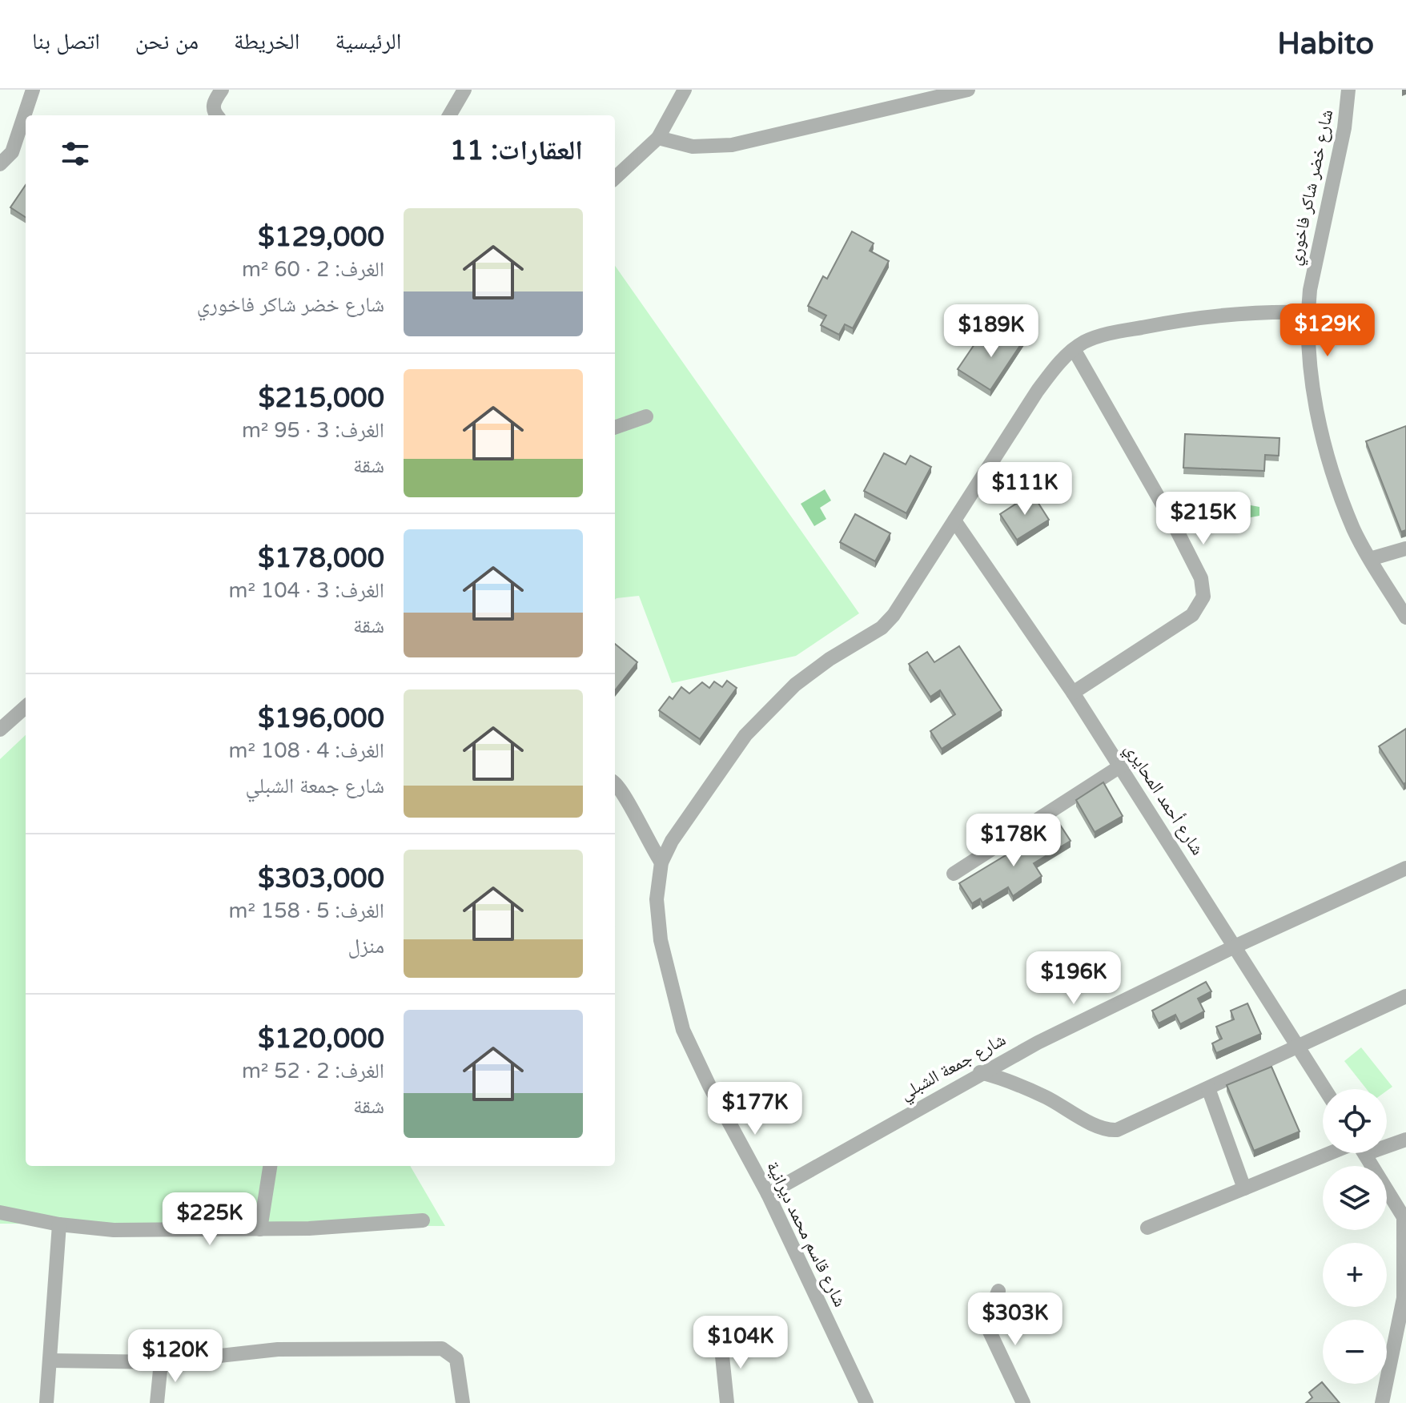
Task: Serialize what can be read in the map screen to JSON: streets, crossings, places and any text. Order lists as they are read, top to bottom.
{
  "streets": {
    "street": [
      "شارع خضر شاكر فاخوري",
      "شارع أحمد المحايري",
      "شارع جمعة الشبلي",
      "شارع قاسم محمد ديرانية"
    ]
  },
  "crossings": [
    ["شارع أحمد المحايري", "شارع جمعة الشبلي"],
    ["شارع أحمد المحايري", "شارع قاسم محمد ديرانية"],
    ["شارع جمعة الشبلي", "شارع قاسم محمد ديرانية"]
  ],
  "page": {
    "header": "Habito",
    "nav": [
      "الرئيسية",
      "الخريطة",
      "من نحن",
      "اتصل بنا"
    ],
    "heading": "العقارات: 11",
    "list": [
      {
        "name": "$129,000",
        "note": "الغرف: 2 · 60 m² · شارع خضر شاكر فاخوري"
      },
      {
        "name": "$215,000",
        "note": "الغرف: 3 · 95 m² · شقة"
      },
      {
        "name": "$178,000",
        "note": "الغرف: 3 · 104 m² · شقة"
      },
      {
        "name": "$196,000",
        "note": "الغرف: 4 · 108 m² · شارع جمعة الشبلي"
      },
      {
        "name": "$303,000",
        "note": "الغرف: 5 · 158 m² · منزل"
      },
      {
        "name": "$120,000",
        "note": "الغرف: 2 · 52 m² · شقة"
      }
    ],
    "price": [
      "$129K",
      "$189K",
      "$111K",
      "$215K",
      "$178K",
      "$196K",
      "$177K",
      "$225K",
      "$303K",
      "$104K",
      "$120K"
    ],
    "map_buttons": ["+", "−"]
  }
}
